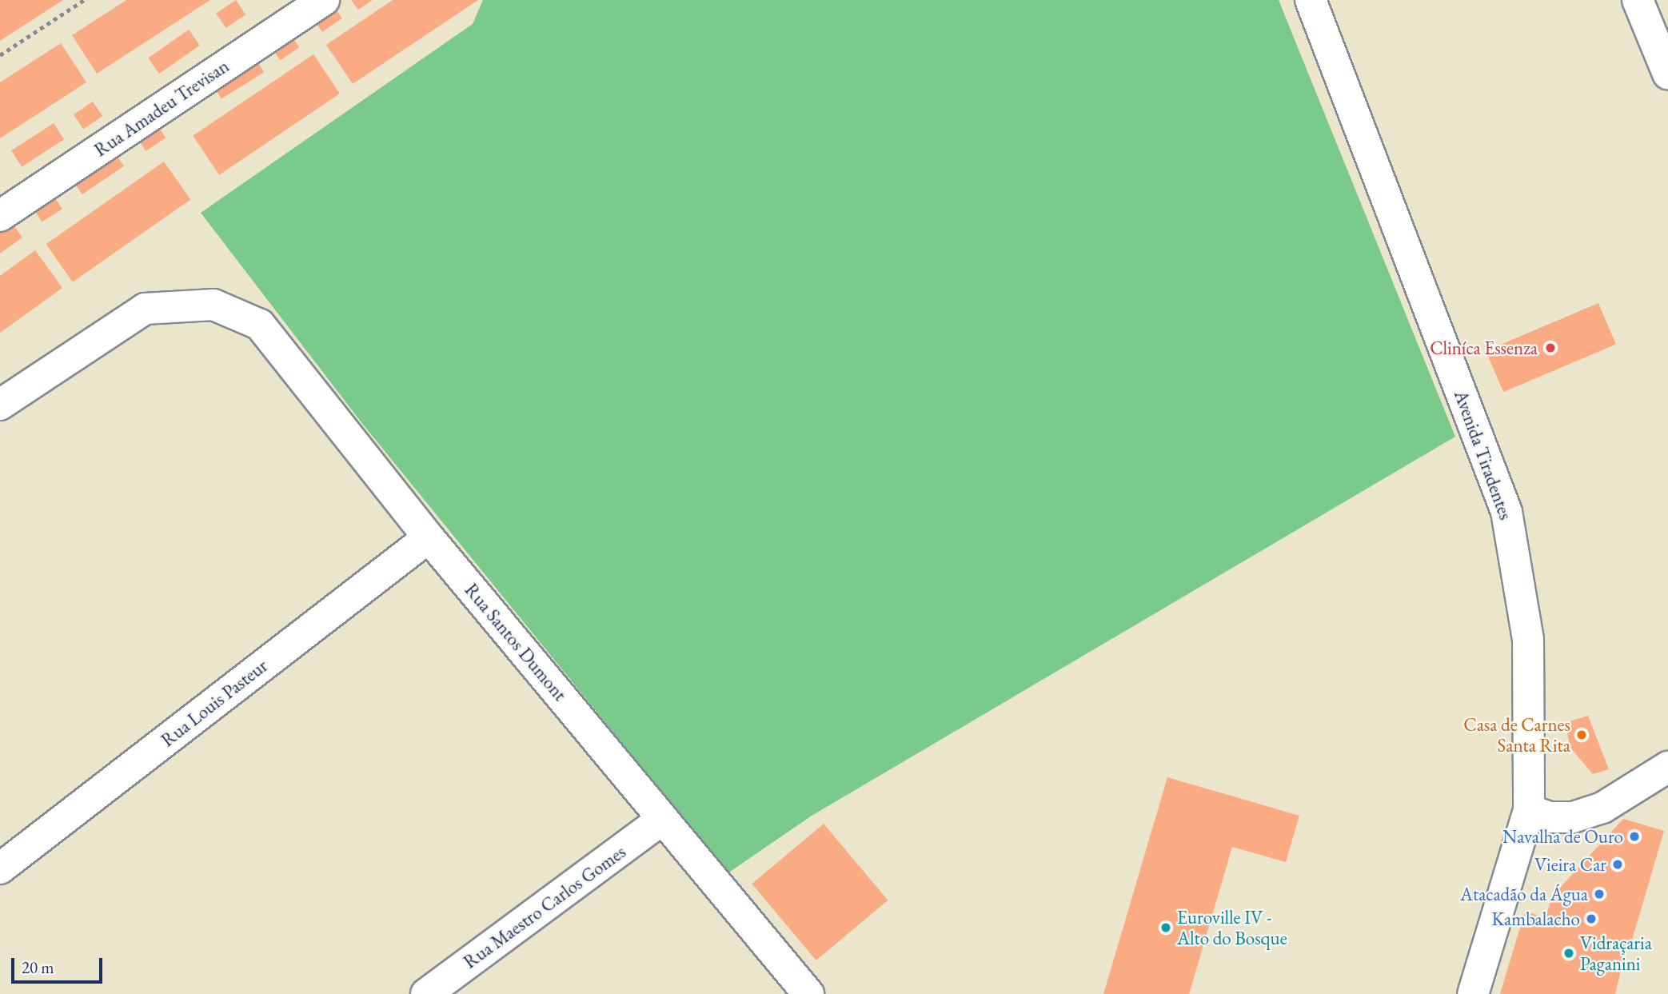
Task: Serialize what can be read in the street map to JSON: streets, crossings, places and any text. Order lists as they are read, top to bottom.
{
  "streets": {
    "street": [
      "Rua Amadeu Trevisan",
      "Avenida Tiradentes",
      "Rua Santos Dumont",
      "Rua Louis Pasteur",
      "Rua Maestro Carlos Gomes"
    ]
  },
  "crossings": [
    ["Rua Santos Dumont", "Rua Louis Pasteur"],
    ["Rua Santos Dumont", "Rua Maestro Carlos Gomes"]
  ],
  "places": [
    "Cliníca Essenza",
    "Casa de Carnes Santa Rita",
    "Navalha de Ouro",
    "Vieira Car",
    "Atacadão da Água",
    "Kambalacho",
    "Euroville IV - Alto do Bosque",
    "Vidraçaria Paganini"
  ],
  "scale_bar": "20 m"
}
